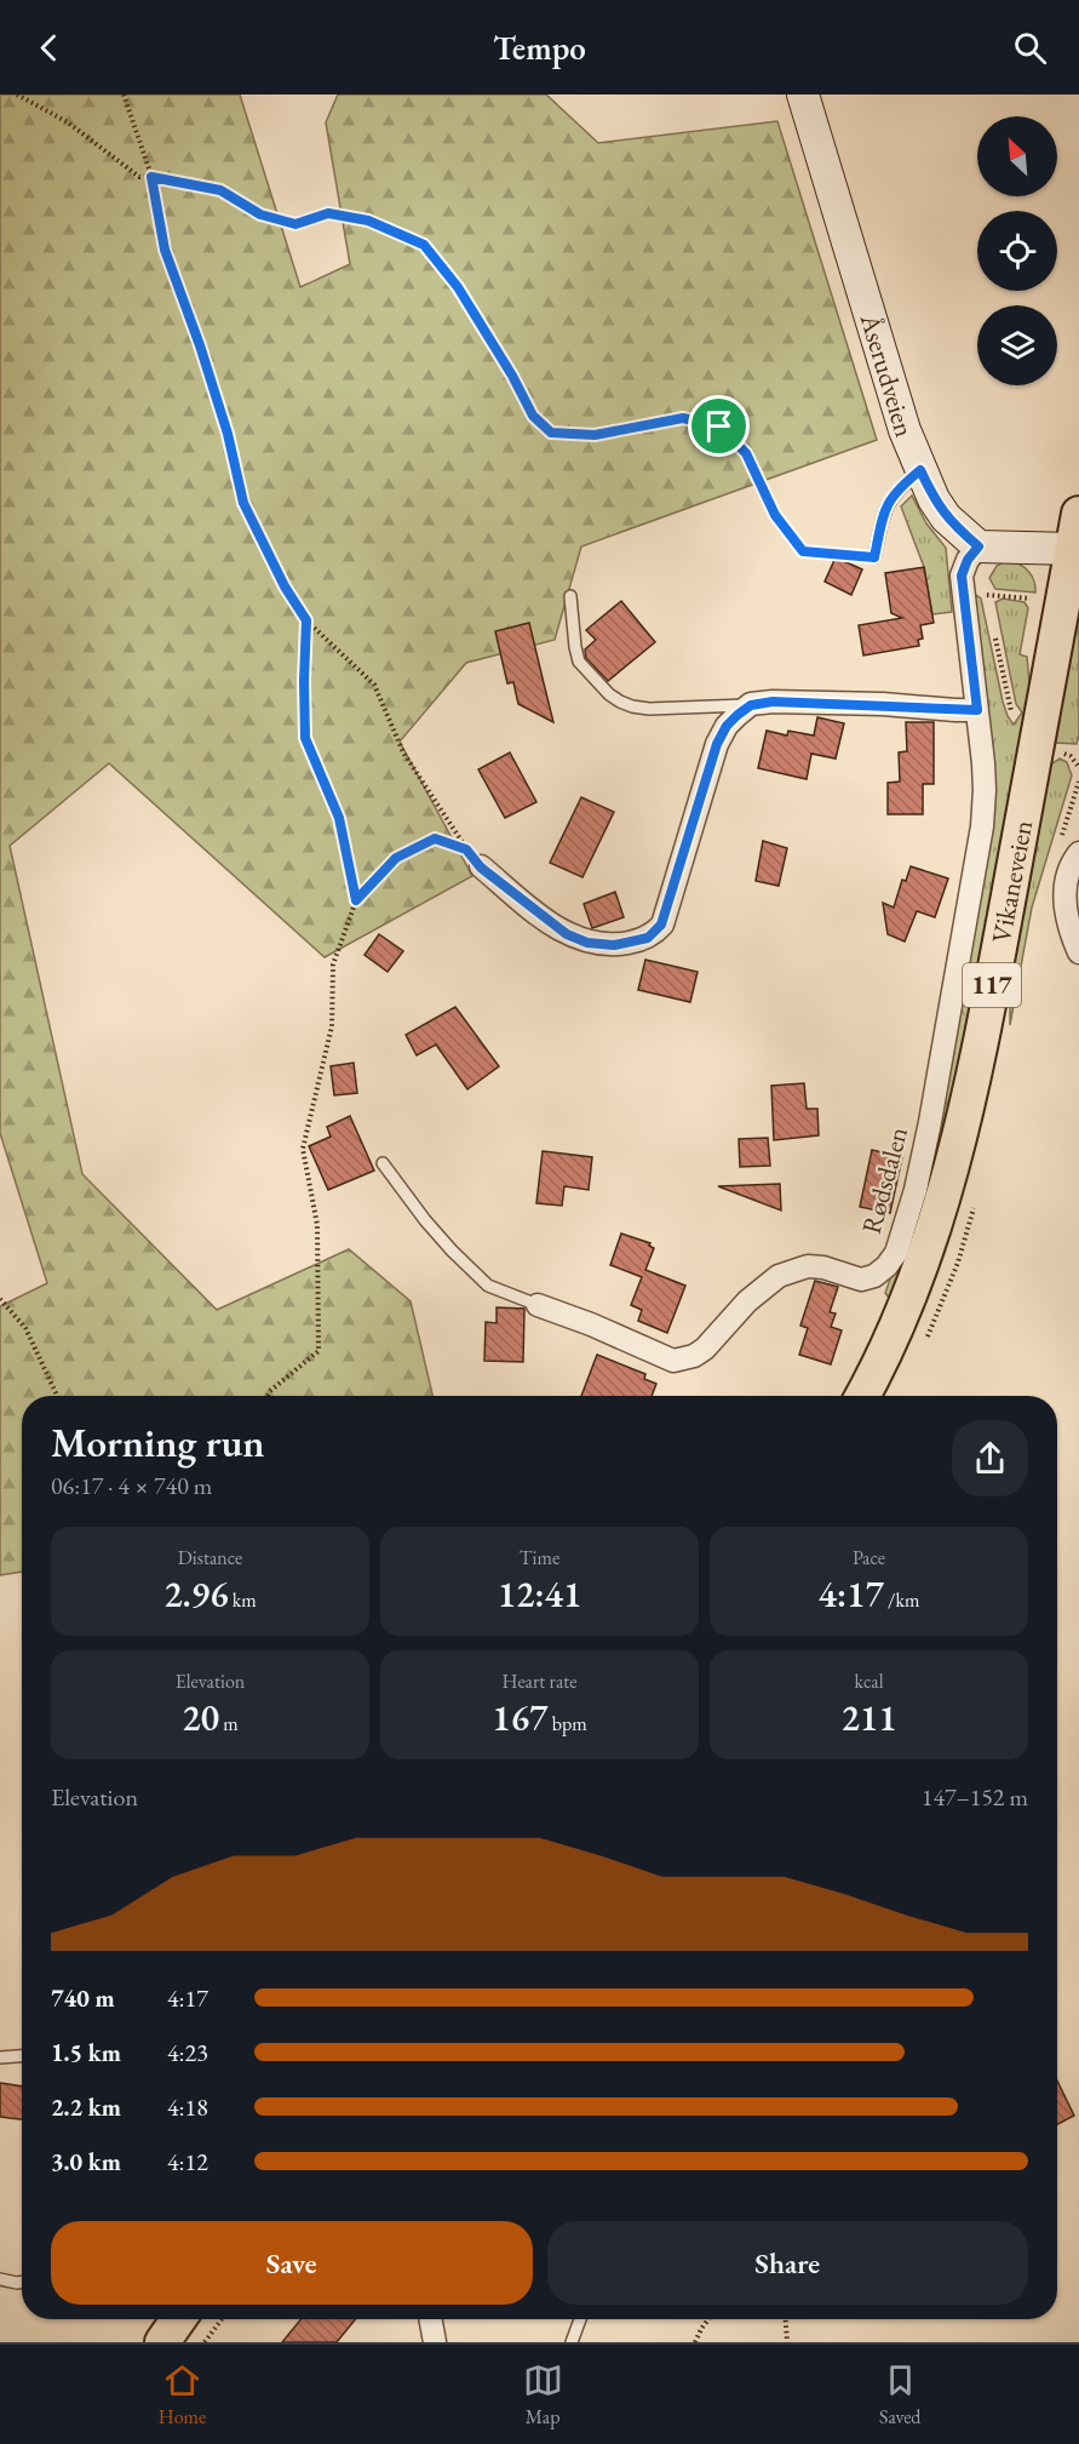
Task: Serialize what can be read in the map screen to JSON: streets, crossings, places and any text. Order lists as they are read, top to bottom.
{
  "streets": {
    "main road": ["Vikaneveien", "117"],
    "street": ["Åserudveien", "Rødsdalen"]
  },
  "crossings": [
    ["Åserudveien", "Rødsdalen"]
  ],
  "north": "top left",
  "page": {
    "header": "Tempo",
    "heading": ["Morning run", "06:17 · 4 × 740 m"],
    "stats": [
      ["Distance", "2.96 km"],
      ["Time", "12:41"],
      ["Pace", "4:17 /km"],
      ["Elevation", "20 m"],
      ["Heart rate", "167 bpm"],
      ["kcal", "211"]
    ],
    "chart": ["Elevation", "147–152 m"],
    "list": [
      {
        "name": "740 m",
        "note": "4:17"
      },
      {
        "name": "1.5 km",
        "note": "4:23"
      },
      {
        "name": "2.2 km",
        "note": "4:18"
      },
      {
        "name": "3.0 km",
        "note": "4:12"
      }
    ],
    "buttons": ["Save", "Share"],
    "tabs": ["Home", "Map", "Saved"]
  }
}
